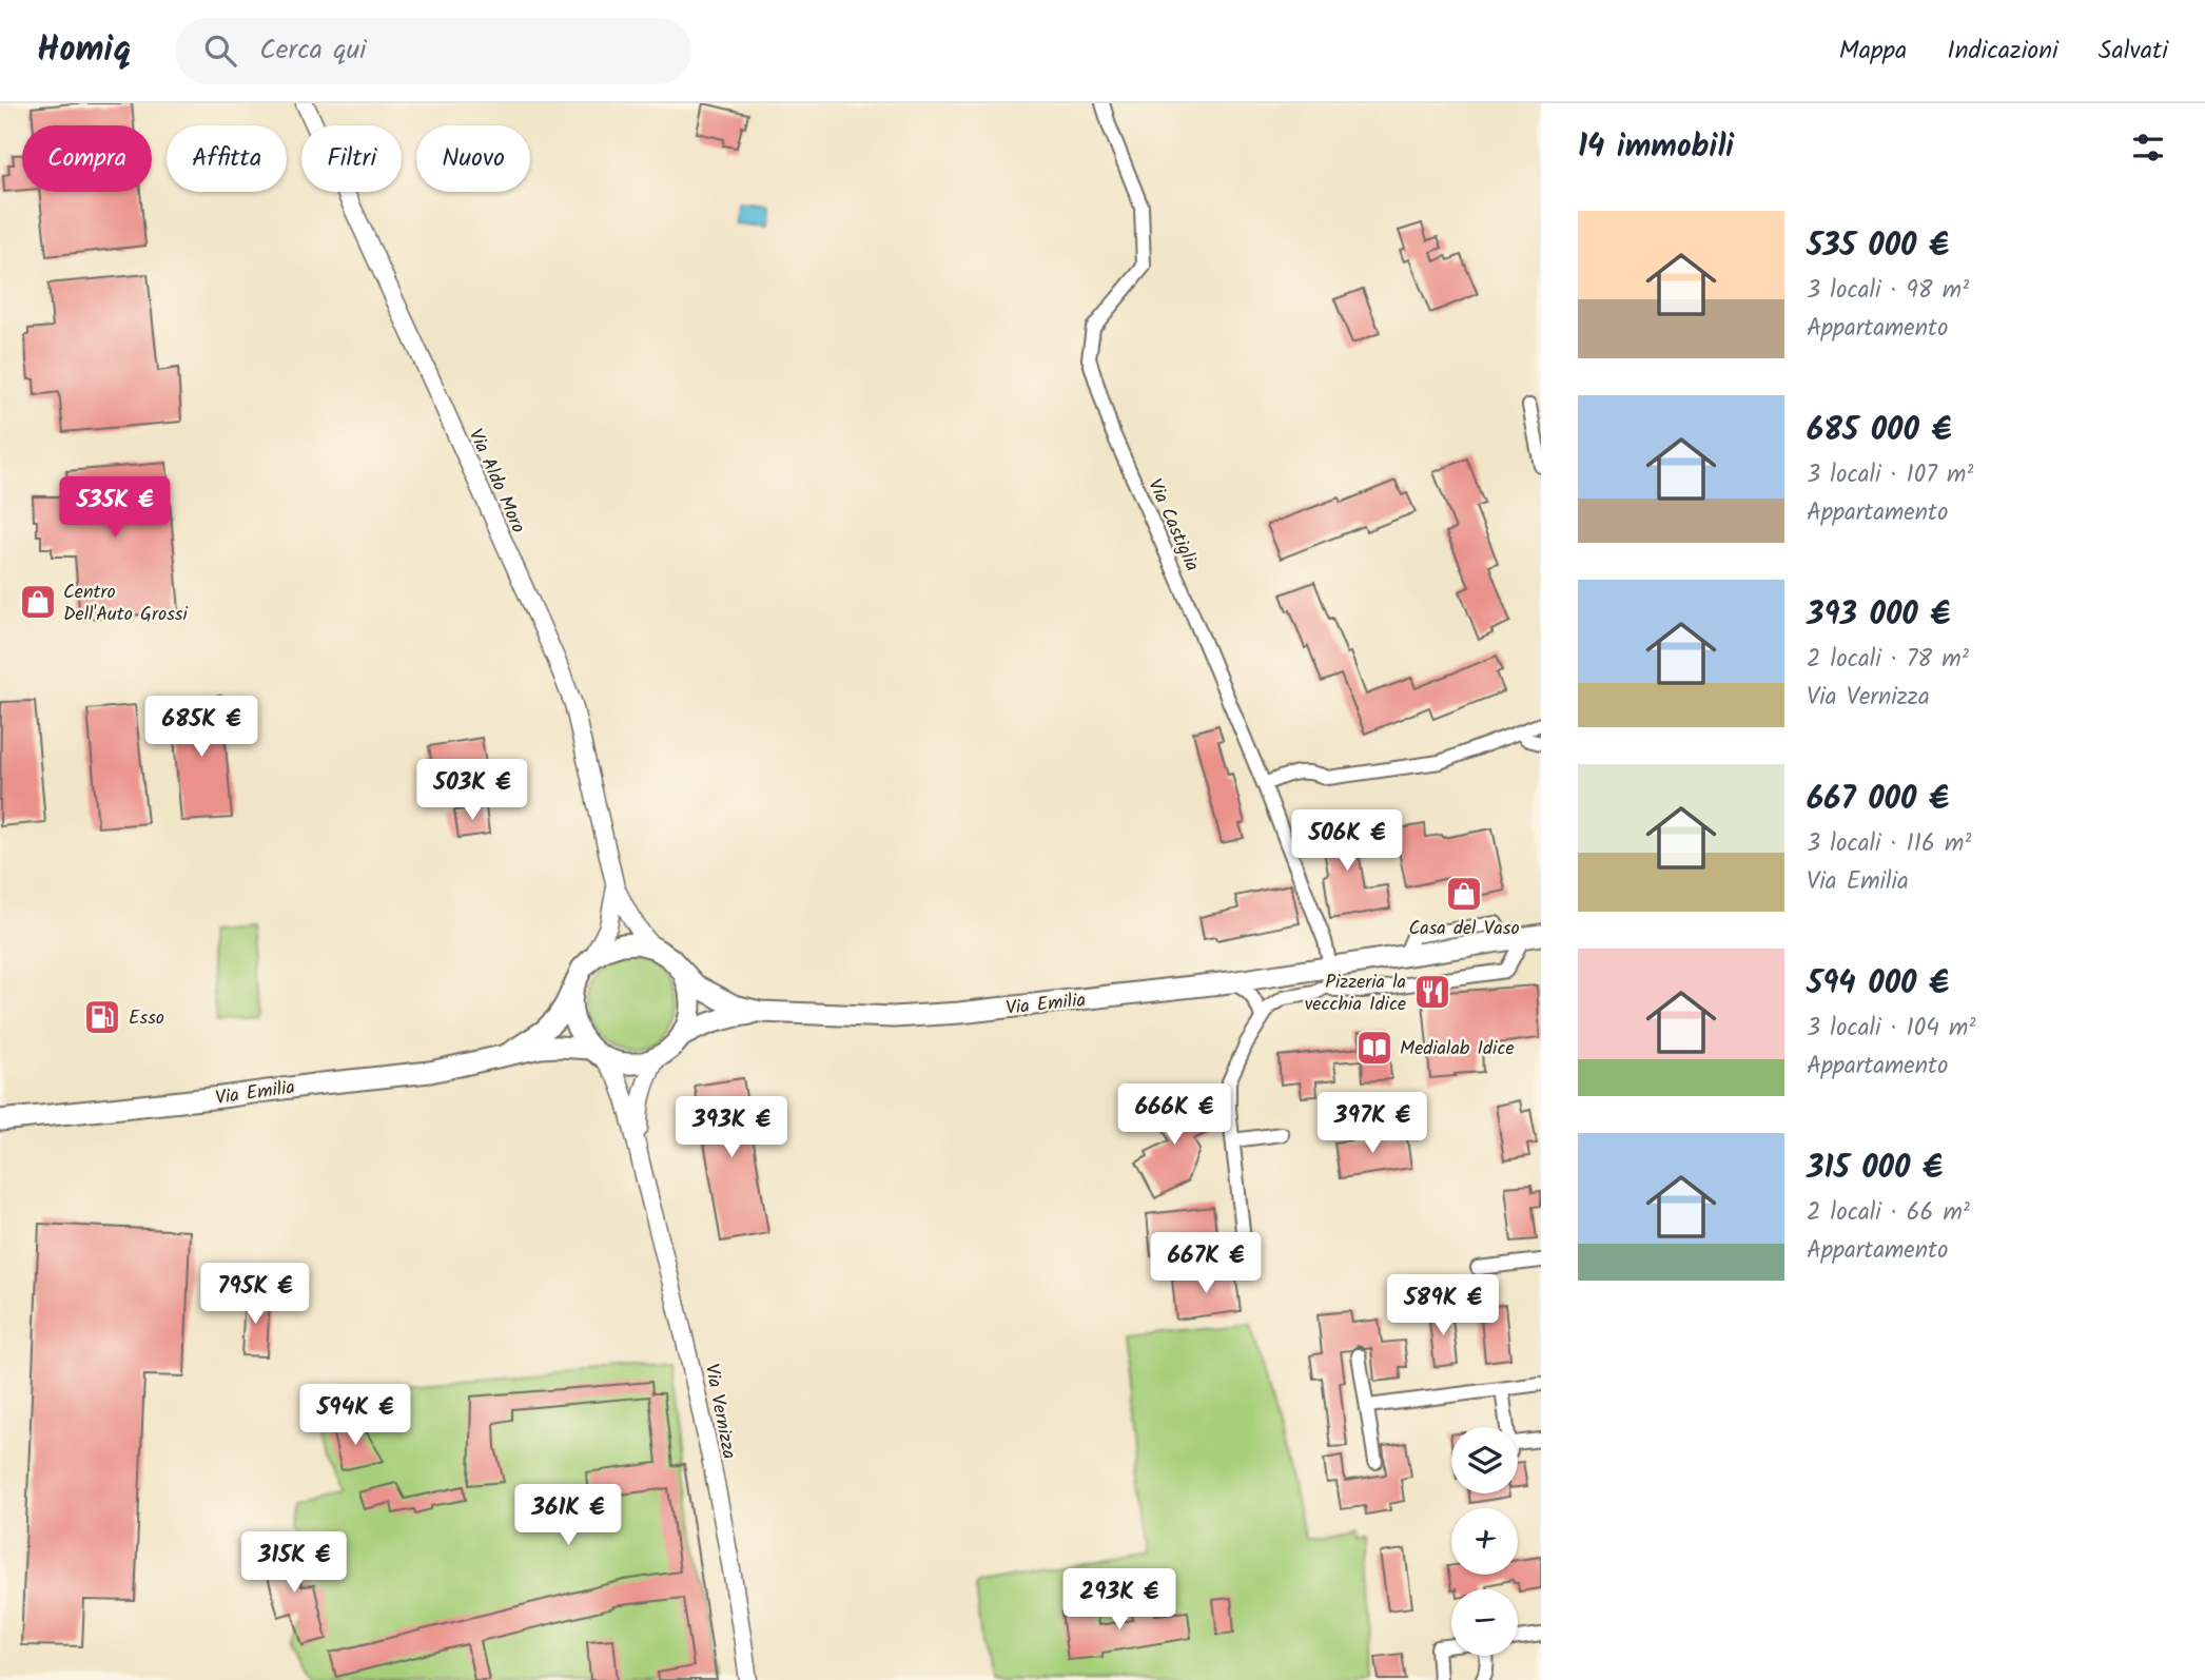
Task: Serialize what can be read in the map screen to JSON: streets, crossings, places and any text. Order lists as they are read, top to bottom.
{
  "streets": {
    "main road": ["Via Emilia"],
    "street": ["Via Aldo Moro", "Via Castiglia", "Via Vernizza"]
  },
  "crossings": [
    ["Via Aldo Moro", "Via Emilia"],
    ["Via Aldo Moro", "Via Vernizza"],
    ["Via Castiglia", "Via Emilia"],
    ["Via Emilia", "Via Vernizza"]
  ],
  "places": {
    "shop": ["Centro Dell'Auto Grossi", "Casa del Vaso"],
    "restaurant": ["Pizzeria la vecchia Idice"],
    "fuel station": ["Esso"],
    "library": ["Medialab Idice"]
  },
  "page": {
    "header": "Homiq",
    "search": "Cerca qui",
    "nav": ["Mappa", "Indicazioni", "Salvati"],
    "heading": "14 immobili",
    "chip": [
      "Compra",
      "Affitta",
      "Filtri",
      "Nuovo"
    ],
    "list": [
      {
        "name": "535 000 €",
        "note": "3 locali · 98 m² · Appartamento"
      },
      {
        "name": "685 000 €",
        "note": "3 locali · 107 m² · Appartamento"
      },
      {
        "name": "393 000 €",
        "note": "2 locali · 78 m² · Via Vernizza"
      },
      {
        "name": "667 000 €",
        "note": "3 locali · 116 m² · Via Emilia"
      },
      {
        "name": "594 000 €",
        "note": "3 locali · 104 m² · Appartamento"
      },
      {
        "name": "315 000 €",
        "note": "2 locali · 66 m² · Appartamento"
      }
    ],
    "price": [
      "535K €",
      "685K €",
      "503K €",
      "506K €",
      "666K €",
      "397K €",
      "393K €",
      "667K €",
      "795K €",
      "589K €",
      "594K €",
      "361K €",
      "315K €",
      "293K €"
    ],
    "map_buttons": ["+", "−"]
  }
}
